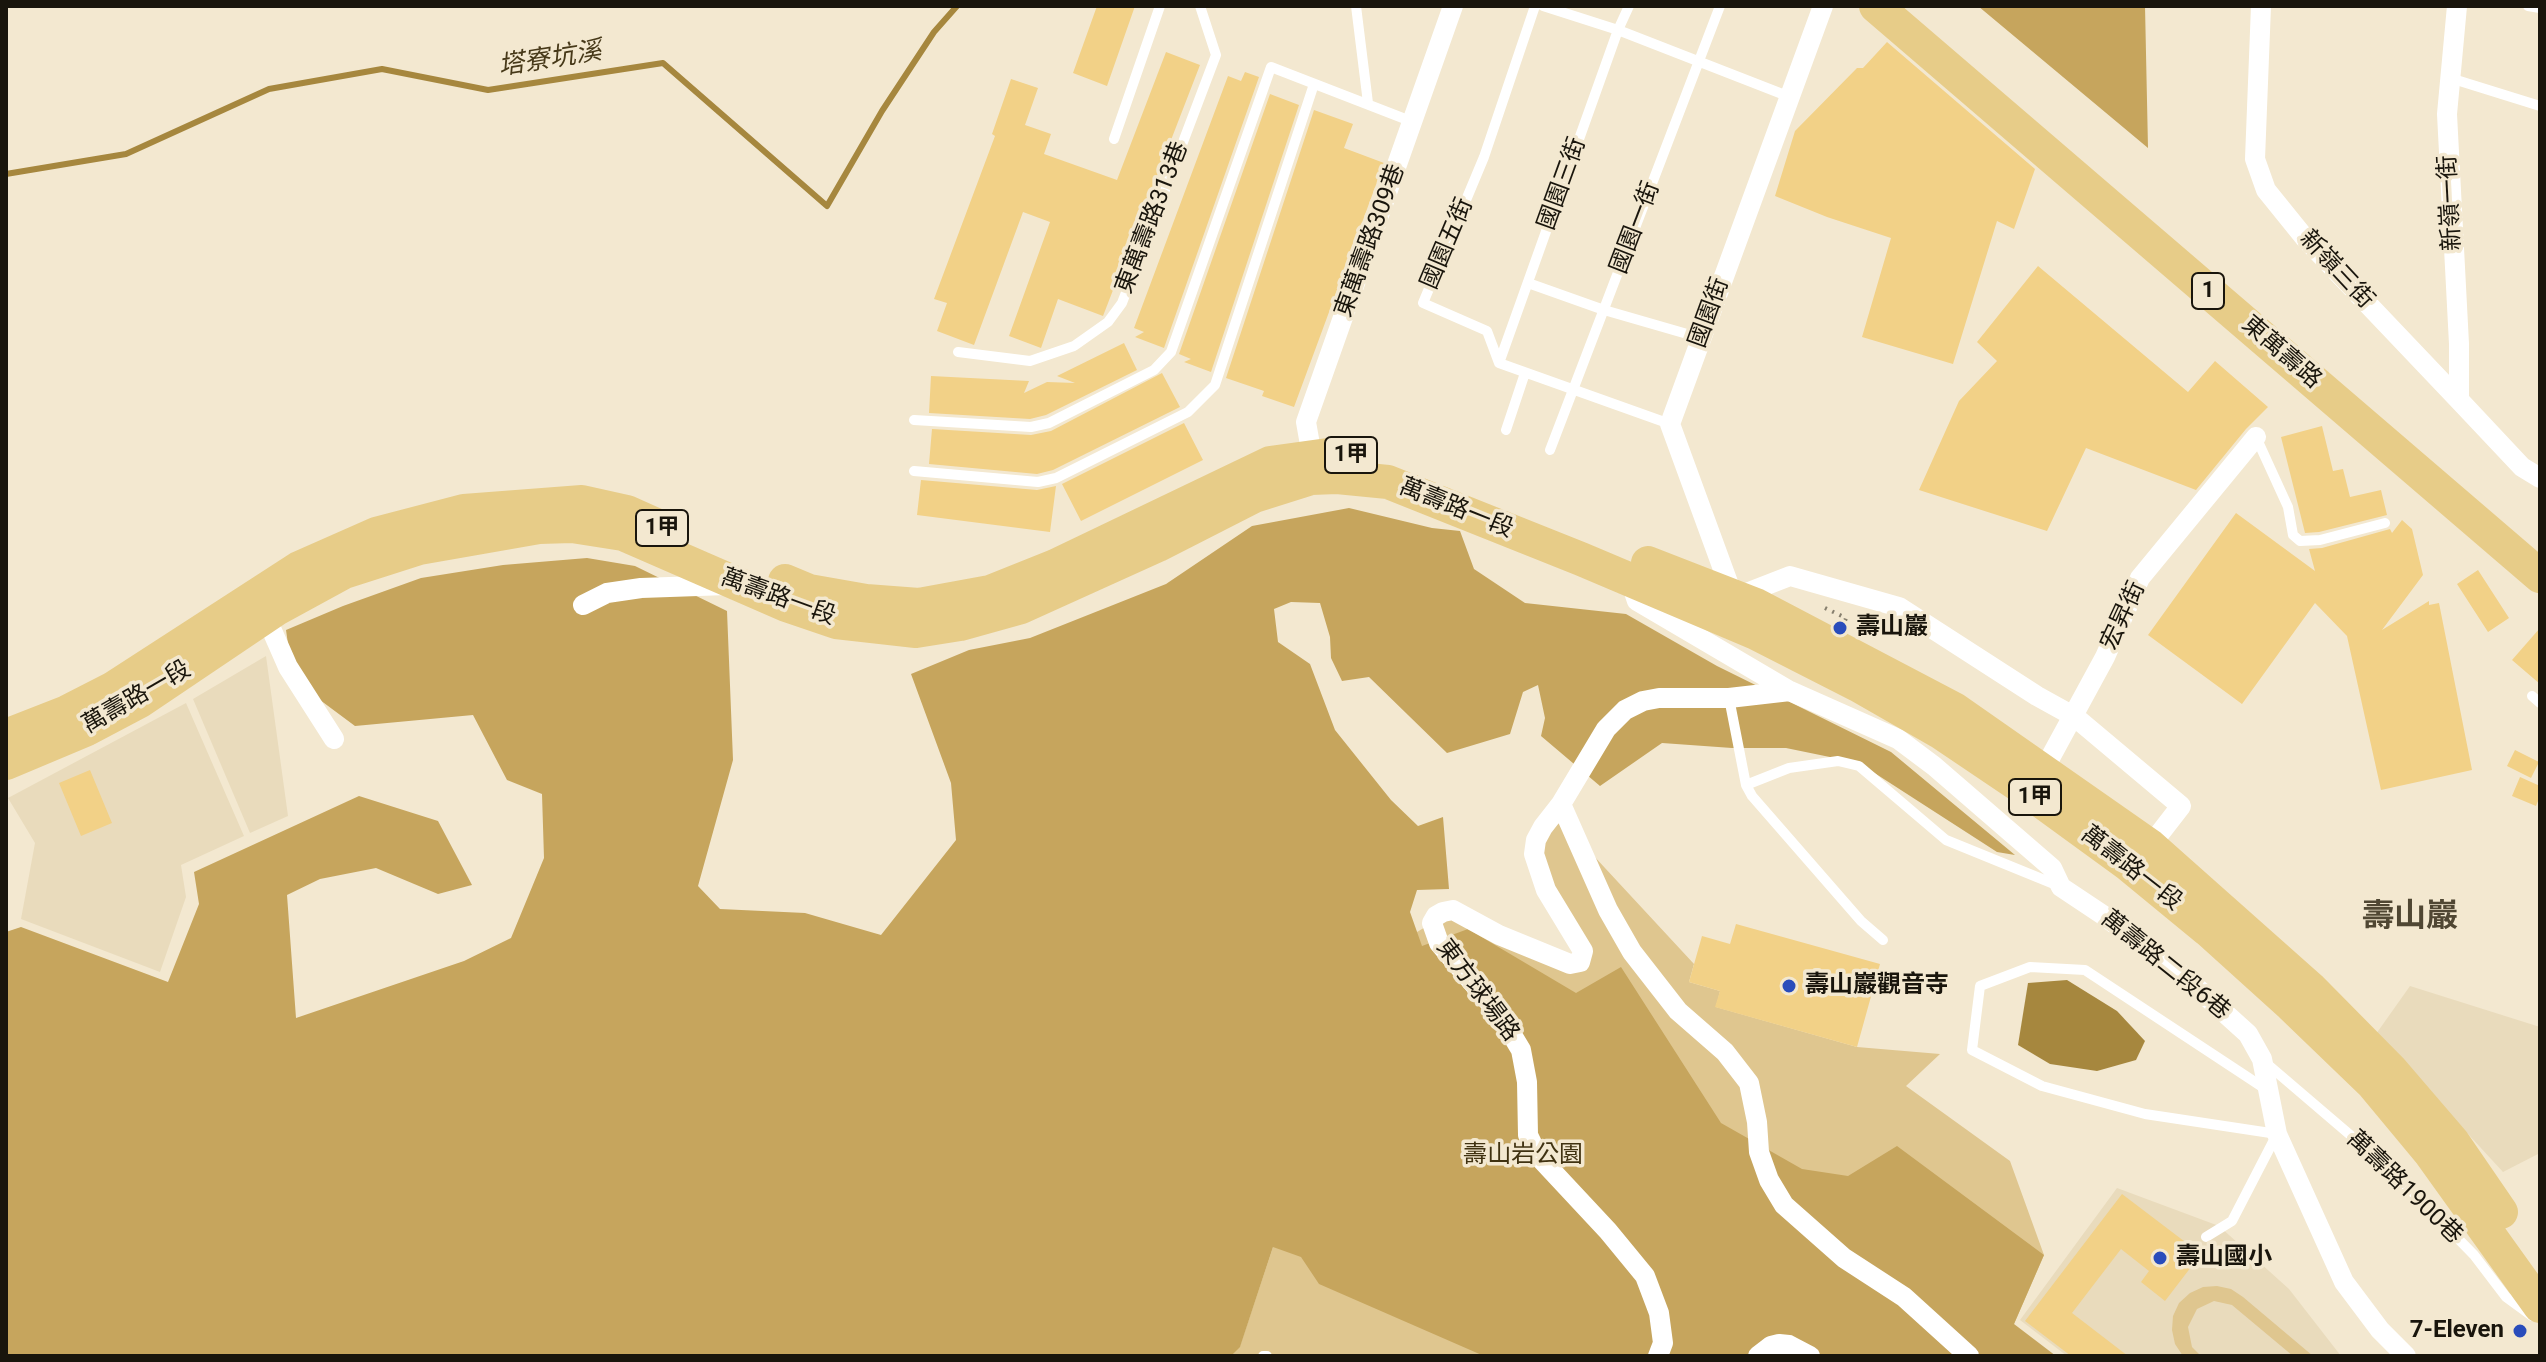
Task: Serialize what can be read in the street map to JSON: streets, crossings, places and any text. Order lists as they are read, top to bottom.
{
  "streets": {
    "main road": [
      "1",
      "東萬壽路",
      "1甲",
      "萬壽路一段"
    ],
    "street": [
      "新嶺一街",
      "東萬壽路309巷",
      "新嶺三街",
      "國園街",
      "宏昇街",
      "萬壽路二段6巷",
      "東方球場路"
    ],
    "lane": [
      "國園三街",
      "東萬壽路313巷",
      "國園一街",
      "國園五街",
      "萬壽路1900巷"
    ]
  },
  "crossings": [
    ["國園三街", "國園五街"],
    ["新嶺一街", "新嶺三街"],
    ["東萬壽路309巷", "萬壽路一段"],
    ["萬壽路一段", "宏昇街"],
    ["萬壽路二段6巷", "東方球場路"],
    ["萬壽路二段6巷", "萬壽路1900巷"]
  ],
  "districts": ["壽山巖"],
  "water": ["塔寮坑溪"],
  "parks": ["壽山岩公園"],
  "places": [
    "壽山巖",
    "壽山巖觀音寺",
    "壽山國小",
    "7-Eleven"
  ]
}
